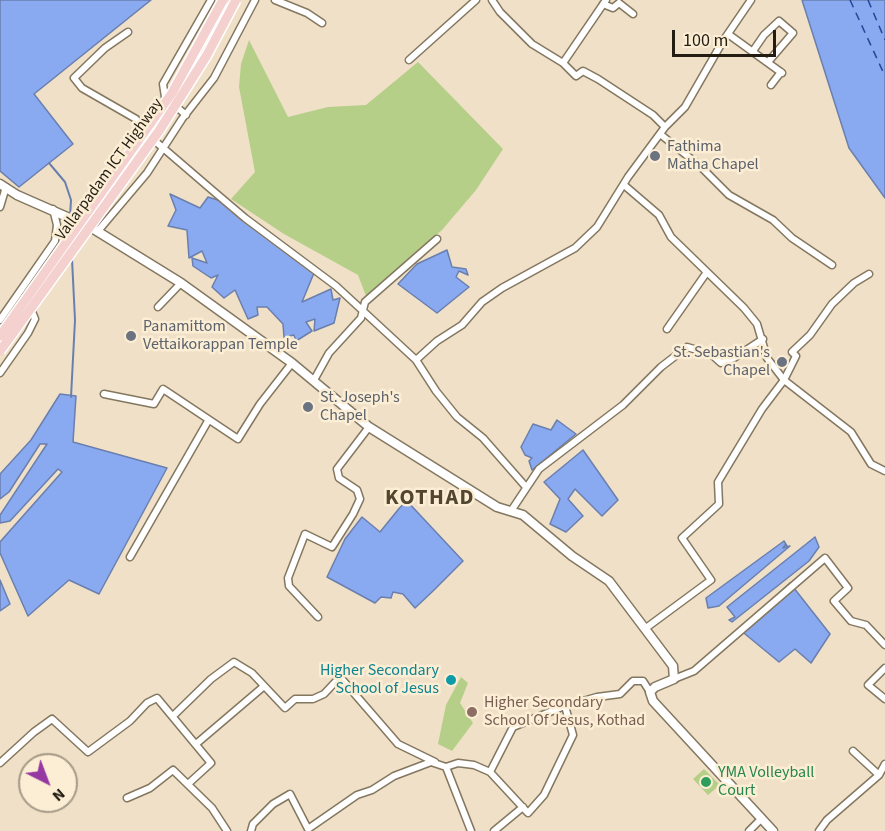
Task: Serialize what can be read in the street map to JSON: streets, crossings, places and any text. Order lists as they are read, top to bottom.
{
  "streets": {
    "highway": ["Vallarpadam ICT Highway"]
  },
  "districts": ["KOTHAD"],
  "places": [
    "Fathima Matha Chapel",
    "Panamittom Vettaikorappan Temple",
    "St. Sebastian's Chapel",
    "St. Joseph's Chapel",
    "Higher Secondary School of Jesus",
    "Higher Secondary School Of Jesus, Kothad",
    "YMA Volleyball Court"
  ],
  "scale_bar": "100 m",
  "north": "bottom right"
}
